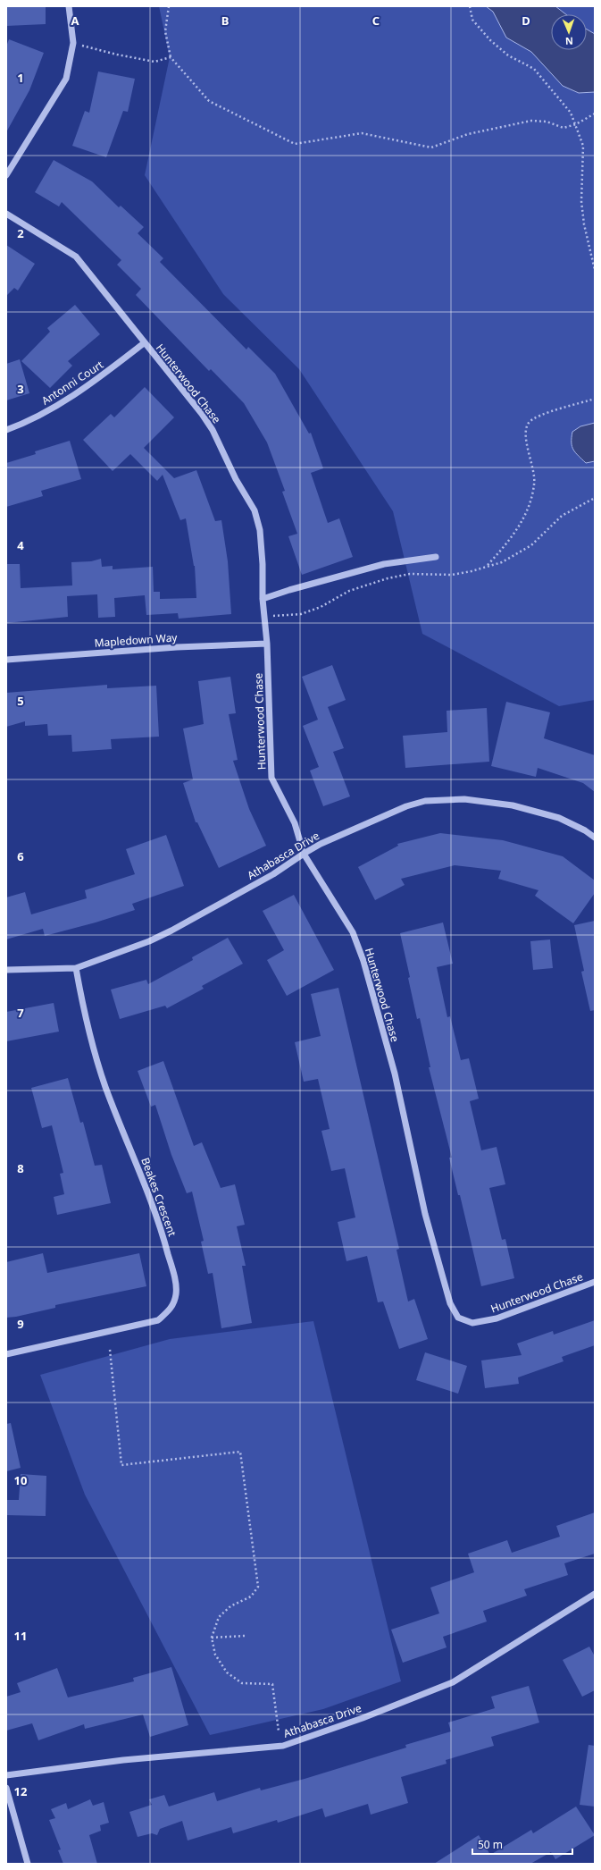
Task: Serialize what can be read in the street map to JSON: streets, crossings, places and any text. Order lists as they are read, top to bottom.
{
  "streets": {
    "street": [
      "Antonni Court",
      "Hunterwood Chase",
      "Mapledown Way",
      "Athabasca Drive",
      "Beakes Crescent"
    ]
  },
  "crossings": [
    ["Antonni Court", "Hunterwood Chase"],
    ["Hunterwood Chase", "Mapledown Way"],
    ["Hunterwood Chase", "Athabasca Drive"],
    ["Athabasca Drive", "Beakes Crescent"]
  ],
  "scale_bar": "50 m",
  "north": "bottom",
  "grid": {
    "columns": [
      "A",
      "B",
      "C",
      "D"
    ],
    "rows": [
      "1",
      "2",
      "3",
      "4",
      "5",
      "6",
      "7",
      "8",
      "9",
      "10",
      "11",
      "12"
    ]
  }
}
